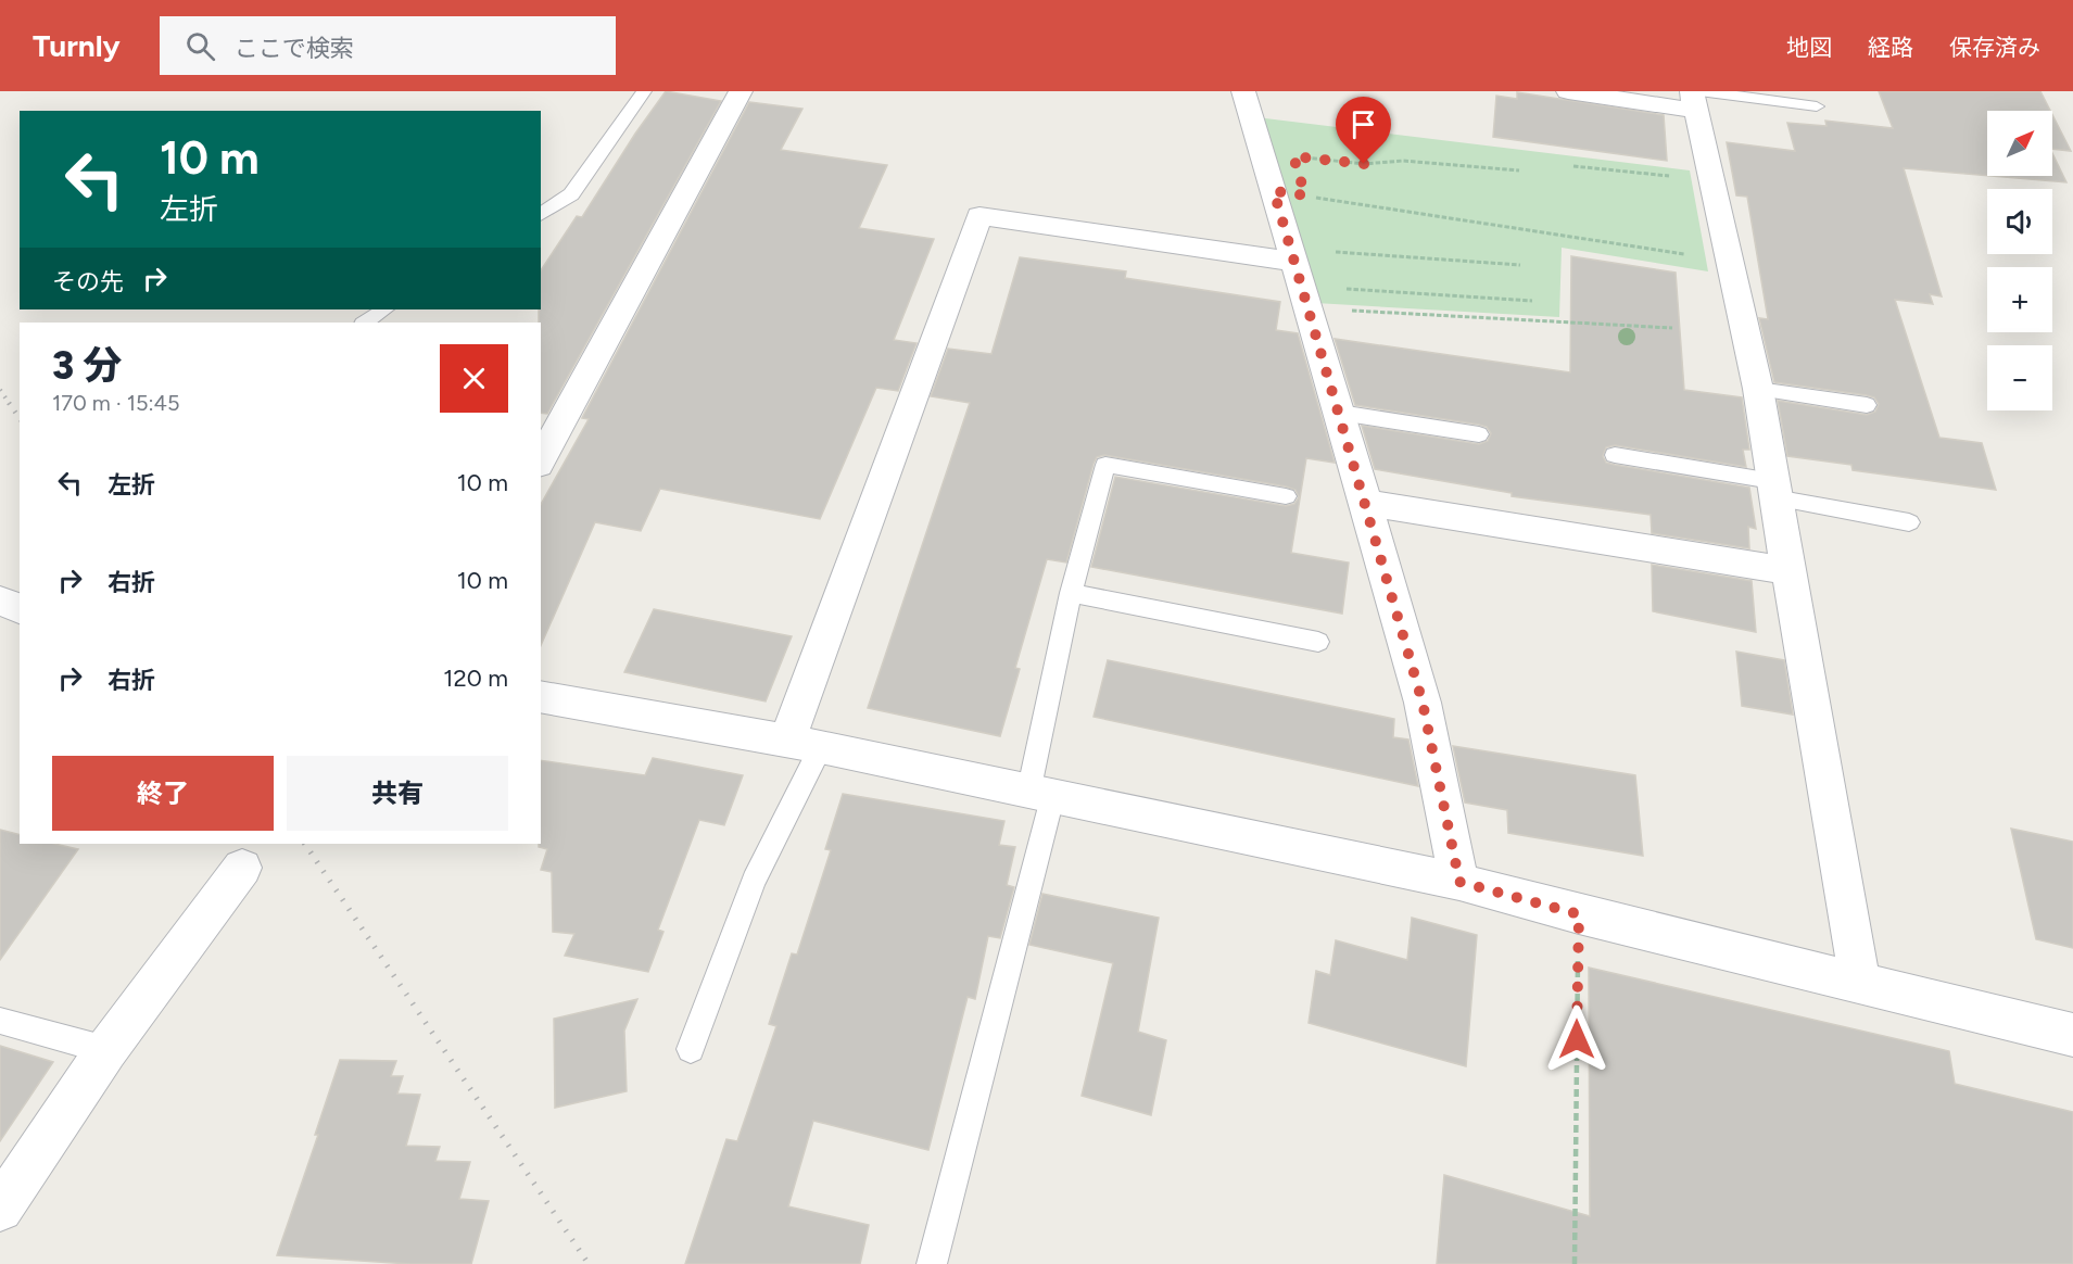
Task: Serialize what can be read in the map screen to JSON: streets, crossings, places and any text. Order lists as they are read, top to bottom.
{
  "north": "top right",
  "page": {
    "header": "Turnly",
    "search": "ここで検索",
    "nav": ["地図", "経路", "保存済み"],
    "map_buttons": ["+", "−"],
    "turn": ["10 m", "左折"],
    "then": "その先",
    "heading": ["3 分", "170 m · 15:45"],
    "list": [
      {
        "name": "左折",
        "value": "10 m"
      },
      {
        "name": "右折",
        "value": "10 m"
      },
      {
        "name": "右折",
        "value": "120 m"
      }
    ],
    "buttons": ["終了", "共有"]
  }
}
